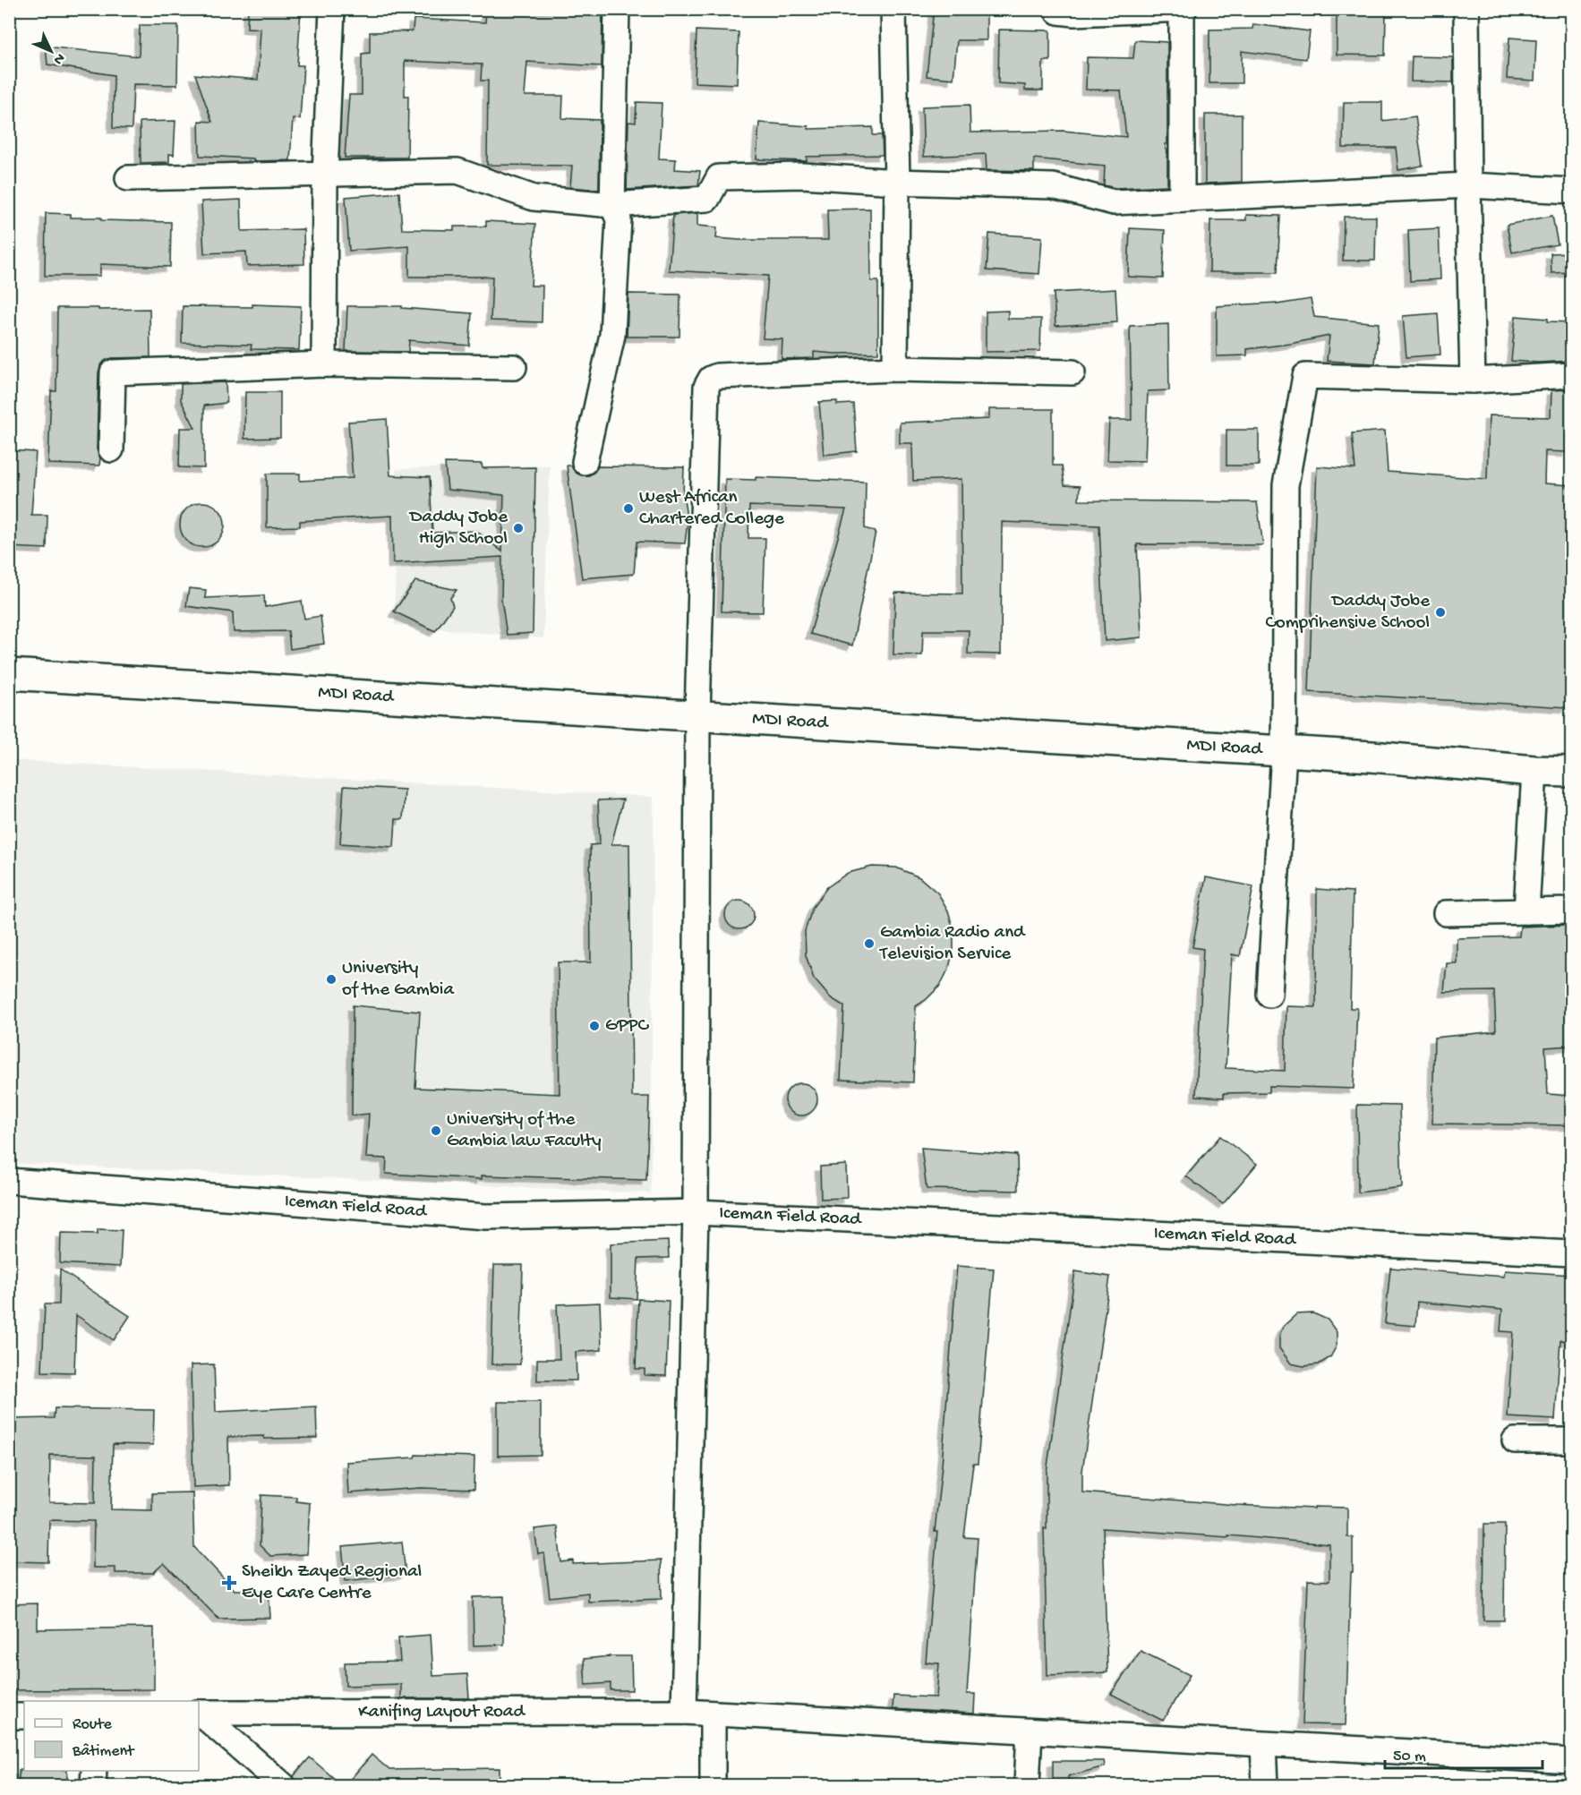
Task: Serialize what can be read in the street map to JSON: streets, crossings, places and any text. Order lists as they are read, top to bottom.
{
  "streets": {
    "street": ["MDI Road", "Iceman Field Road", "Kanifing Layout Road"]
  },
  "places": {
    "other": [
      "West African Chartered College",
      "Daddy Jobe High School",
      "Daddy Jobe Comprihensive School",
      "Gambia Radio and Television Service",
      "University of the Gambia",
      "GPPC",
      "University of the Gambia law Faculty"
    ],
    "health": ["Sheikh Zayed Regional Eye Care Centre"]
  },
  "legend": ["Route", "Bâtiment"],
  "scale_bar": "50 m",
  "north": "bottom right"
}
